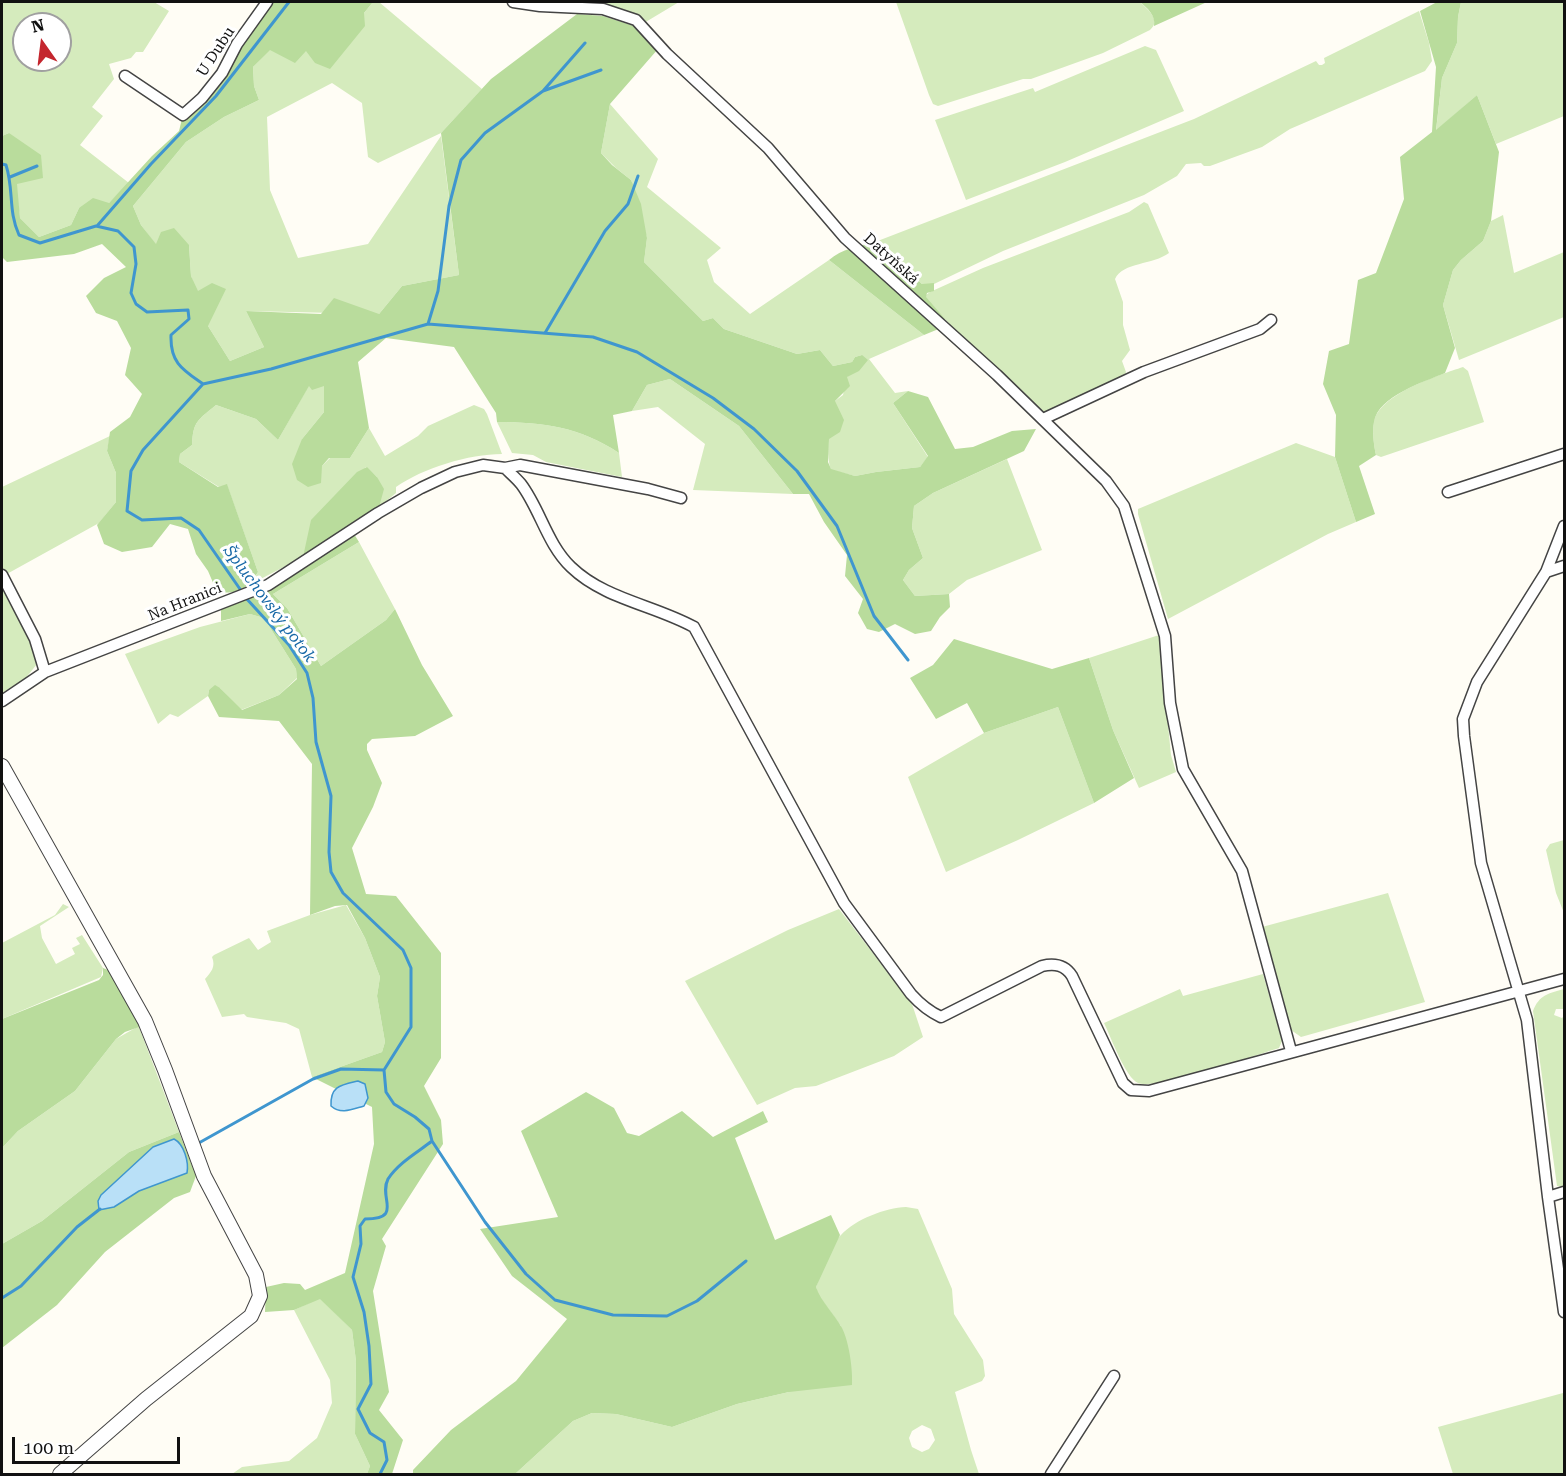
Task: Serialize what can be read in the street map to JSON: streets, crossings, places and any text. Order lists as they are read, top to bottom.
{
  "streets": {
    "street": ["U Dubu", "Datyňská", "Na Hranici"]
  },
  "water": ["Špluchovský potok"],
  "scale_bar": "100 m",
  "north": "top"
}
